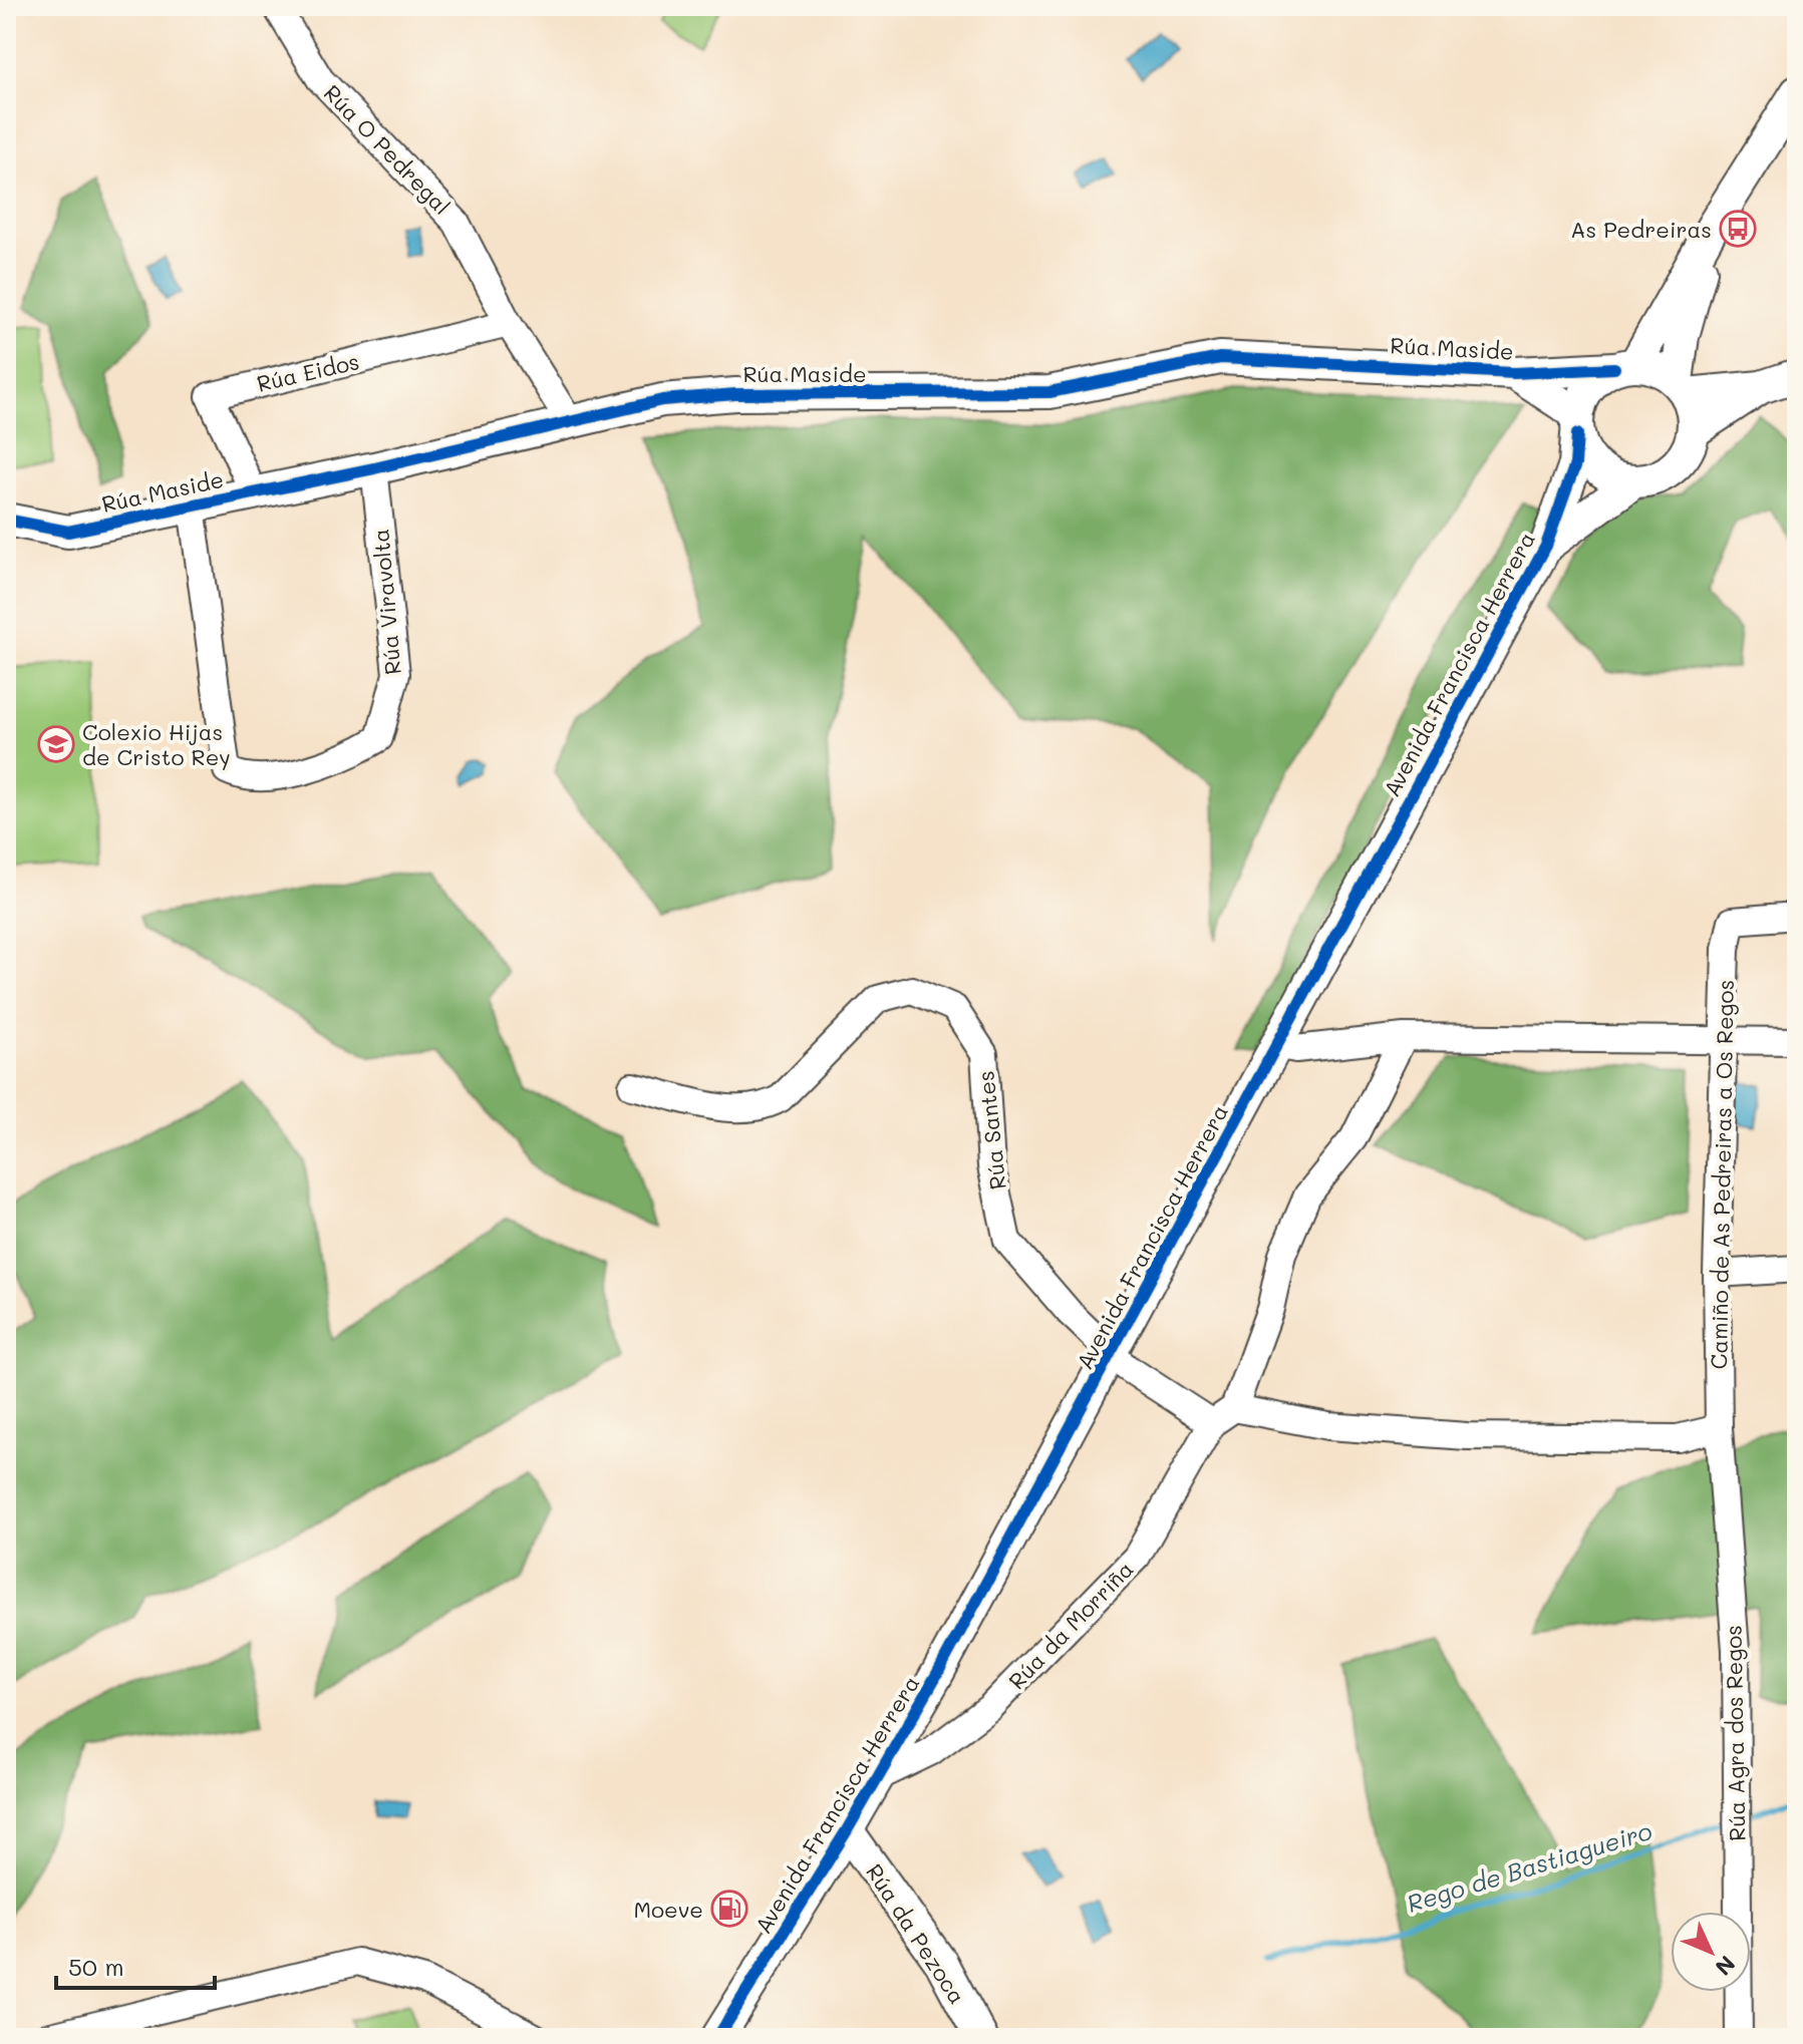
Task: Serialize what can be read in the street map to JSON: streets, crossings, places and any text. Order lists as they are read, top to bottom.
{
  "streets": {
    "street": [
      "Rúa O Pedregal",
      "Rúa Maside",
      "Rúa Eidos",
      "Rúa Viravolta",
      "Avenida Francisca Herrera",
      "Rúa Santes",
      "Camiño de As Pedreiras a Os Regos",
      "Rúa da Morriña",
      "Rúa Agra dos Regos",
      "Rúa da Pezoca"
    ]
  },
  "crossings": [
    ["Rúa O Pedregal", "Rúa Maside"],
    ["Rúa O Pedregal", "Rúa Eidos"],
    ["Rúa Maside", "Rúa Eidos"],
    ["Rúa Maside", "Rúa Viravolta"],
    ["Rúa Maside", "Avenida Francisca Herrera"],
    ["Avenida Francisca Herrera", "Rúa Santes"],
    ["Avenida Francisca Herrera", "Rúa da Morriña"],
    ["Avenida Francisca Herrera", "Rúa da Pezoca"],
    ["Camiño de As Pedreiras a Os Regos", "Rúa Agra dos Regos"]
  ],
  "water": ["Rego de Bastiagueiro"],
  "places": {
    "bus stop": ["As Pedreiras"],
    "school or university": ["Colexio Hijas de Cristo Rey"],
    "fuel station": ["Moeve"]
  },
  "scale_bar": "50 m",
  "north": "bottom right"
}
